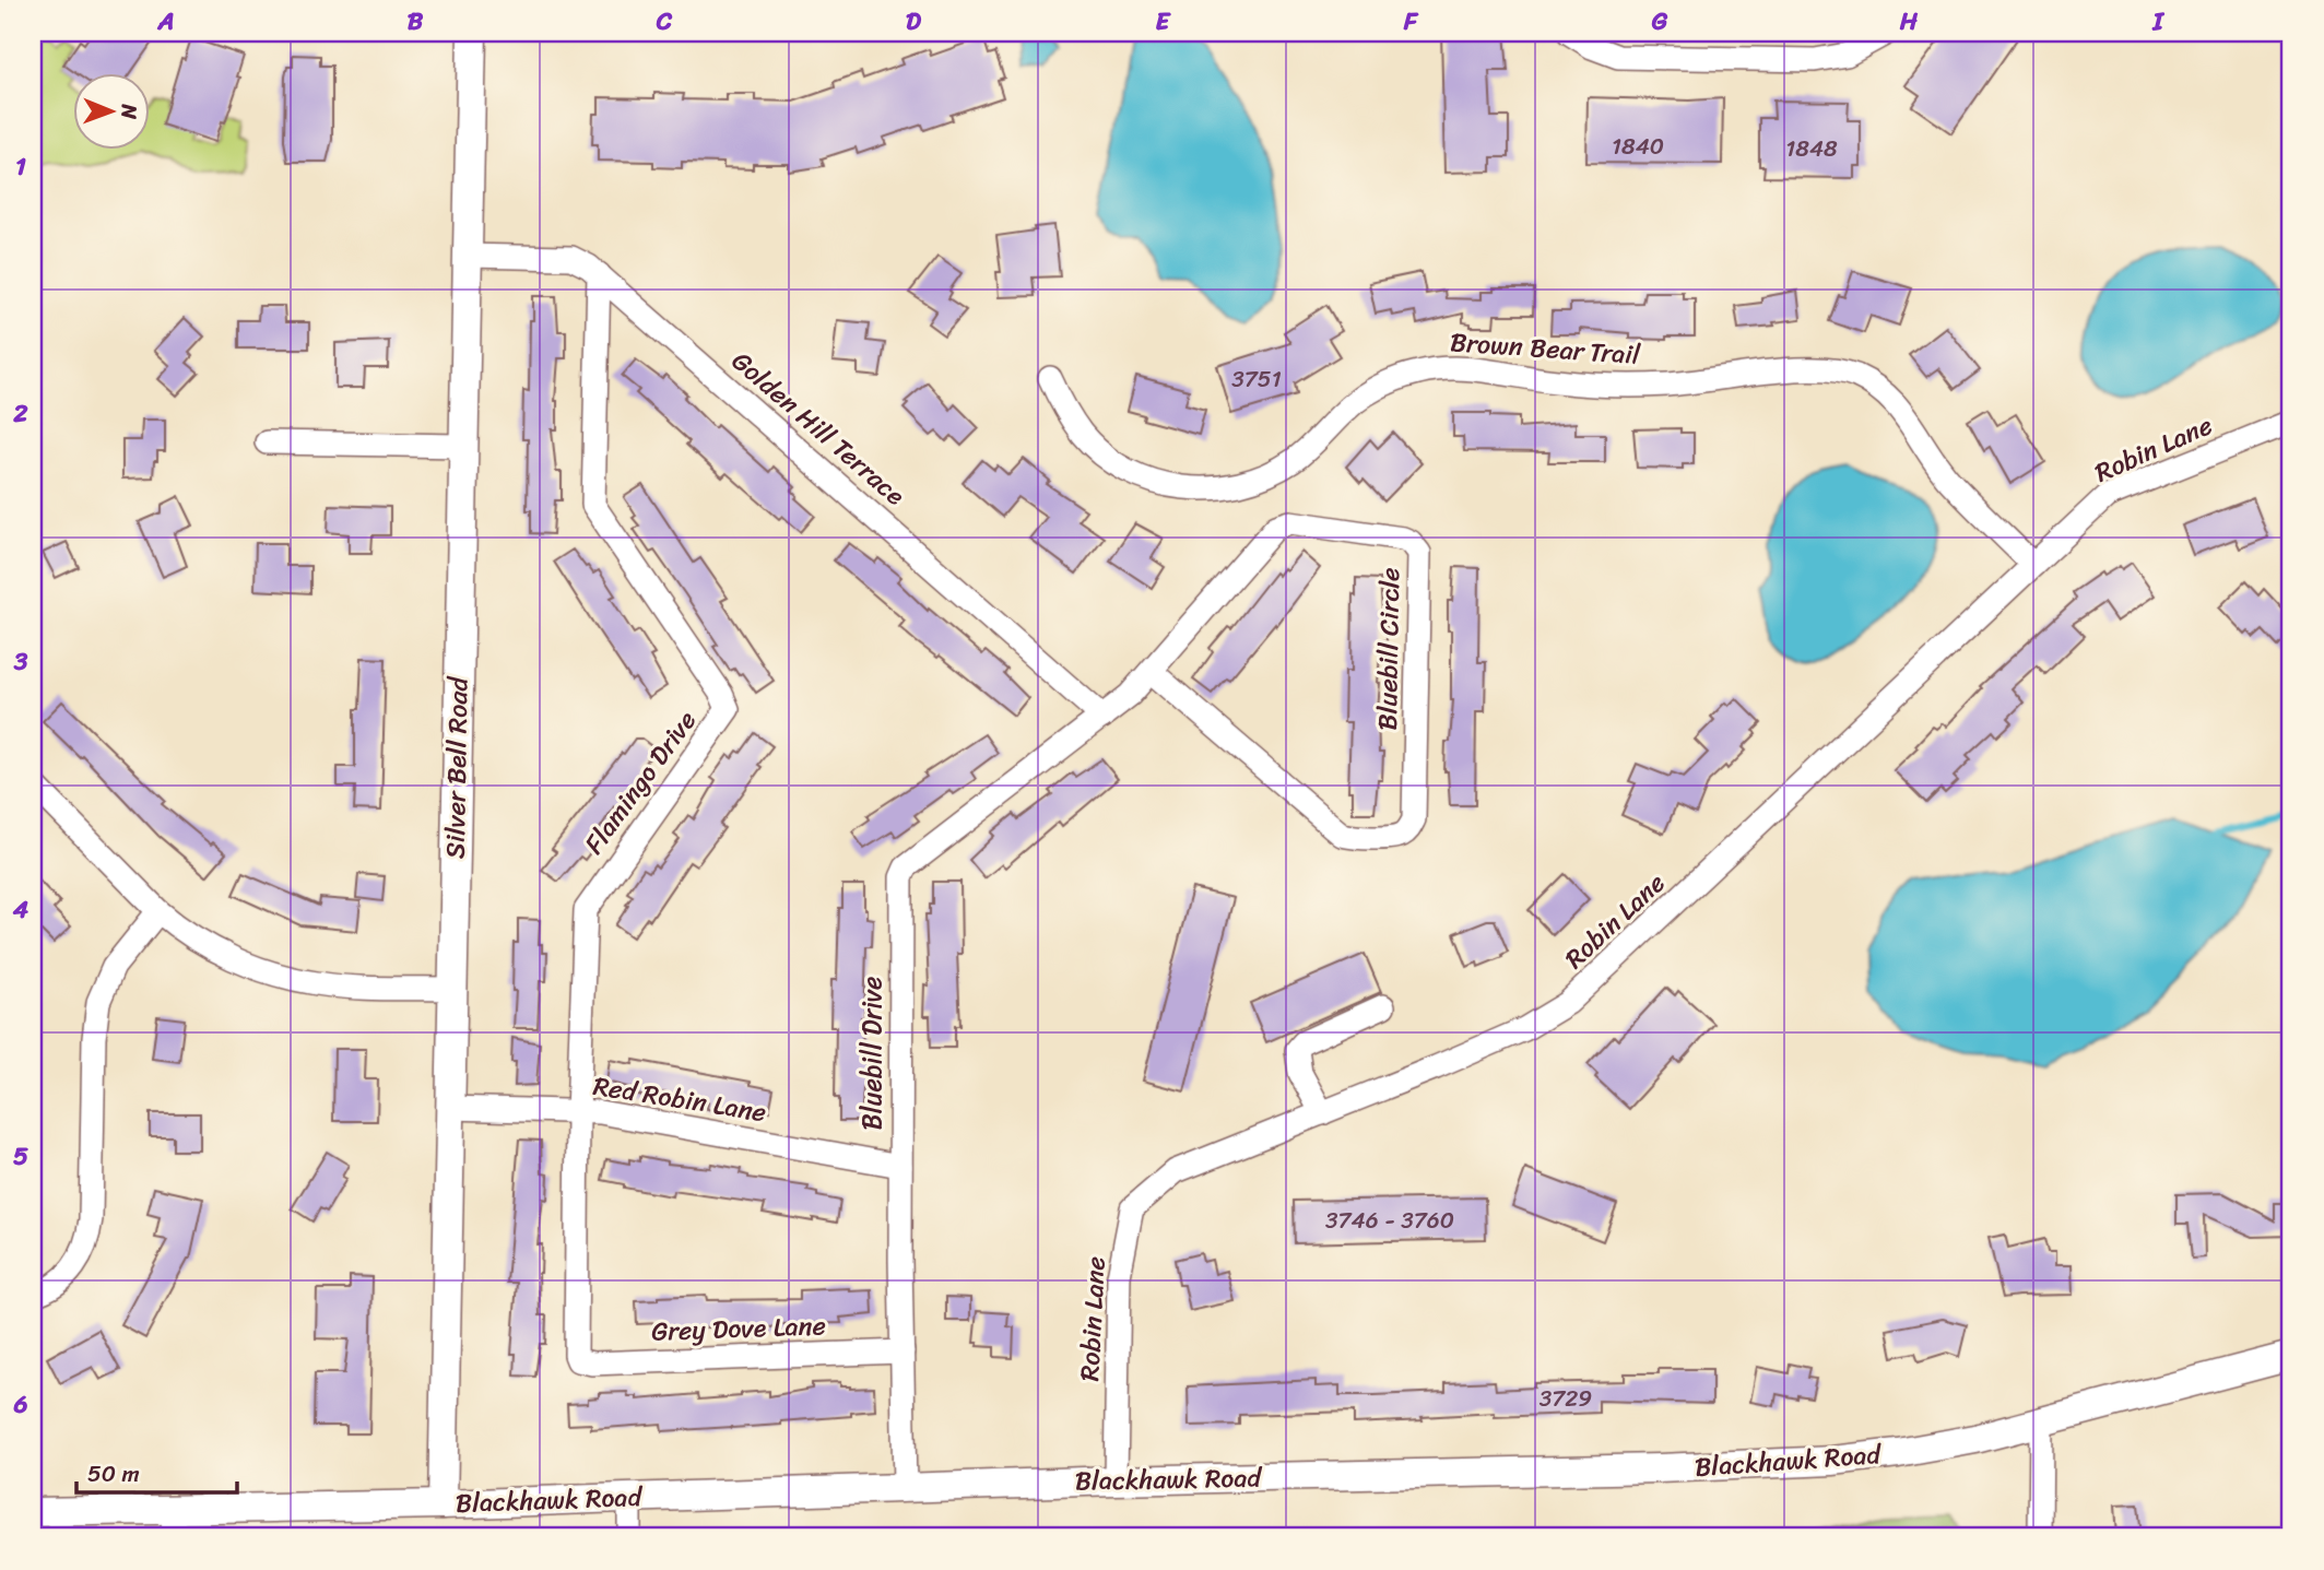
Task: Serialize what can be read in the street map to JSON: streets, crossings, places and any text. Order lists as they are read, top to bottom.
{
  "streets": {
    "street": [
      "Brown Bear Trail",
      "Golden Hill Terrace",
      "Robin Lane",
      "Bluebill Circle",
      "Silver Bell Road",
      "Flamingo Drive",
      "Bluebill Drive",
      "Red Robin Lane",
      "Grey Dove Lane",
      "Blackhawk Road"
    ]
  },
  "crossings": [
    ["Brown Bear Trail", "Robin Lane"],
    ["Golden Hill Terrace", "Bluebill Circle"],
    ["Golden Hill Terrace", "Silver Bell Road"],
    ["Golden Hill Terrace", "Flamingo Drive"],
    ["Golden Hill Terrace", "Bluebill Drive"],
    ["Robin Lane", "Blackhawk Road"],
    ["Bluebill Circle", "Bluebill Drive"],
    ["Silver Bell Road", "Red Robin Lane"],
    ["Silver Bell Road", "Blackhawk Road"],
    ["Flamingo Drive", "Red Robin Lane"],
    ["Flamingo Drive", "Grey Dove Lane"],
    ["Bluebill Drive", "Red Robin Lane"],
    ["Bluebill Drive", "Grey Dove Lane"],
    ["Bluebill Drive", "Blackhawk Road"]
  ],
  "house_numbers": [
    "1840",
    "1848",
    "3751",
    "3746 - 3760",
    "3729"
  ],
  "scale_bar": "50 m",
  "north": "right",
  "grid": {
    "columns": [
      "A",
      "B",
      "C",
      "D",
      "E",
      "F",
      "G",
      "H",
      "I"
    ],
    "rows": [
      "1",
      "2",
      "3",
      "4",
      "5",
      "6"
    ]
  }
}
